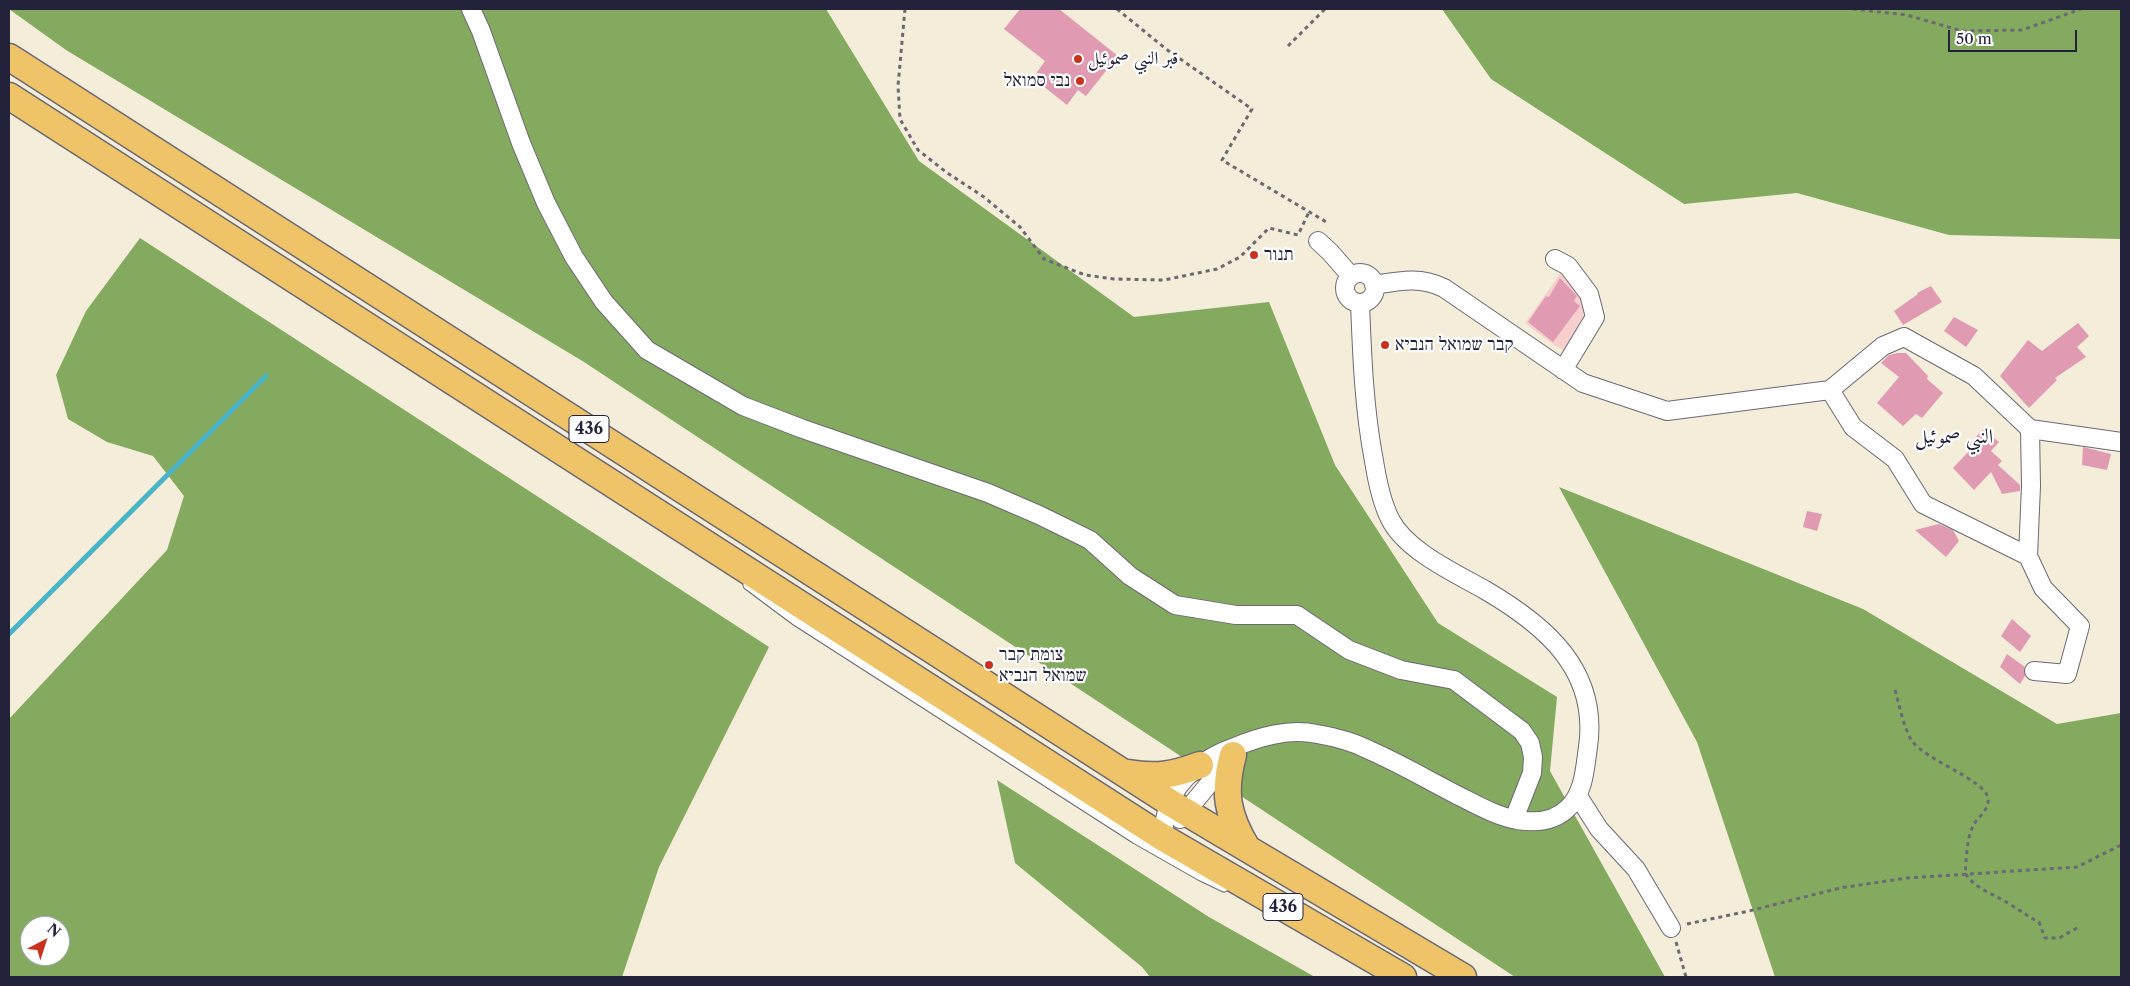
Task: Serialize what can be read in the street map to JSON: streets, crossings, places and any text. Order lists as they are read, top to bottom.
{
  "streets": {
    "main road": ["436"]
  },
  "districts": ["النبي صموئيل"],
  "places": [
    "قبر النبي صموئيل",
    "נבי סמואל",
    "תנור",
    "קבר שמואל הנביא",
    "צומת קבר שמואל הנביא"
  ],
  "scale_bar": "50 m",
  "north": "top right"
}
